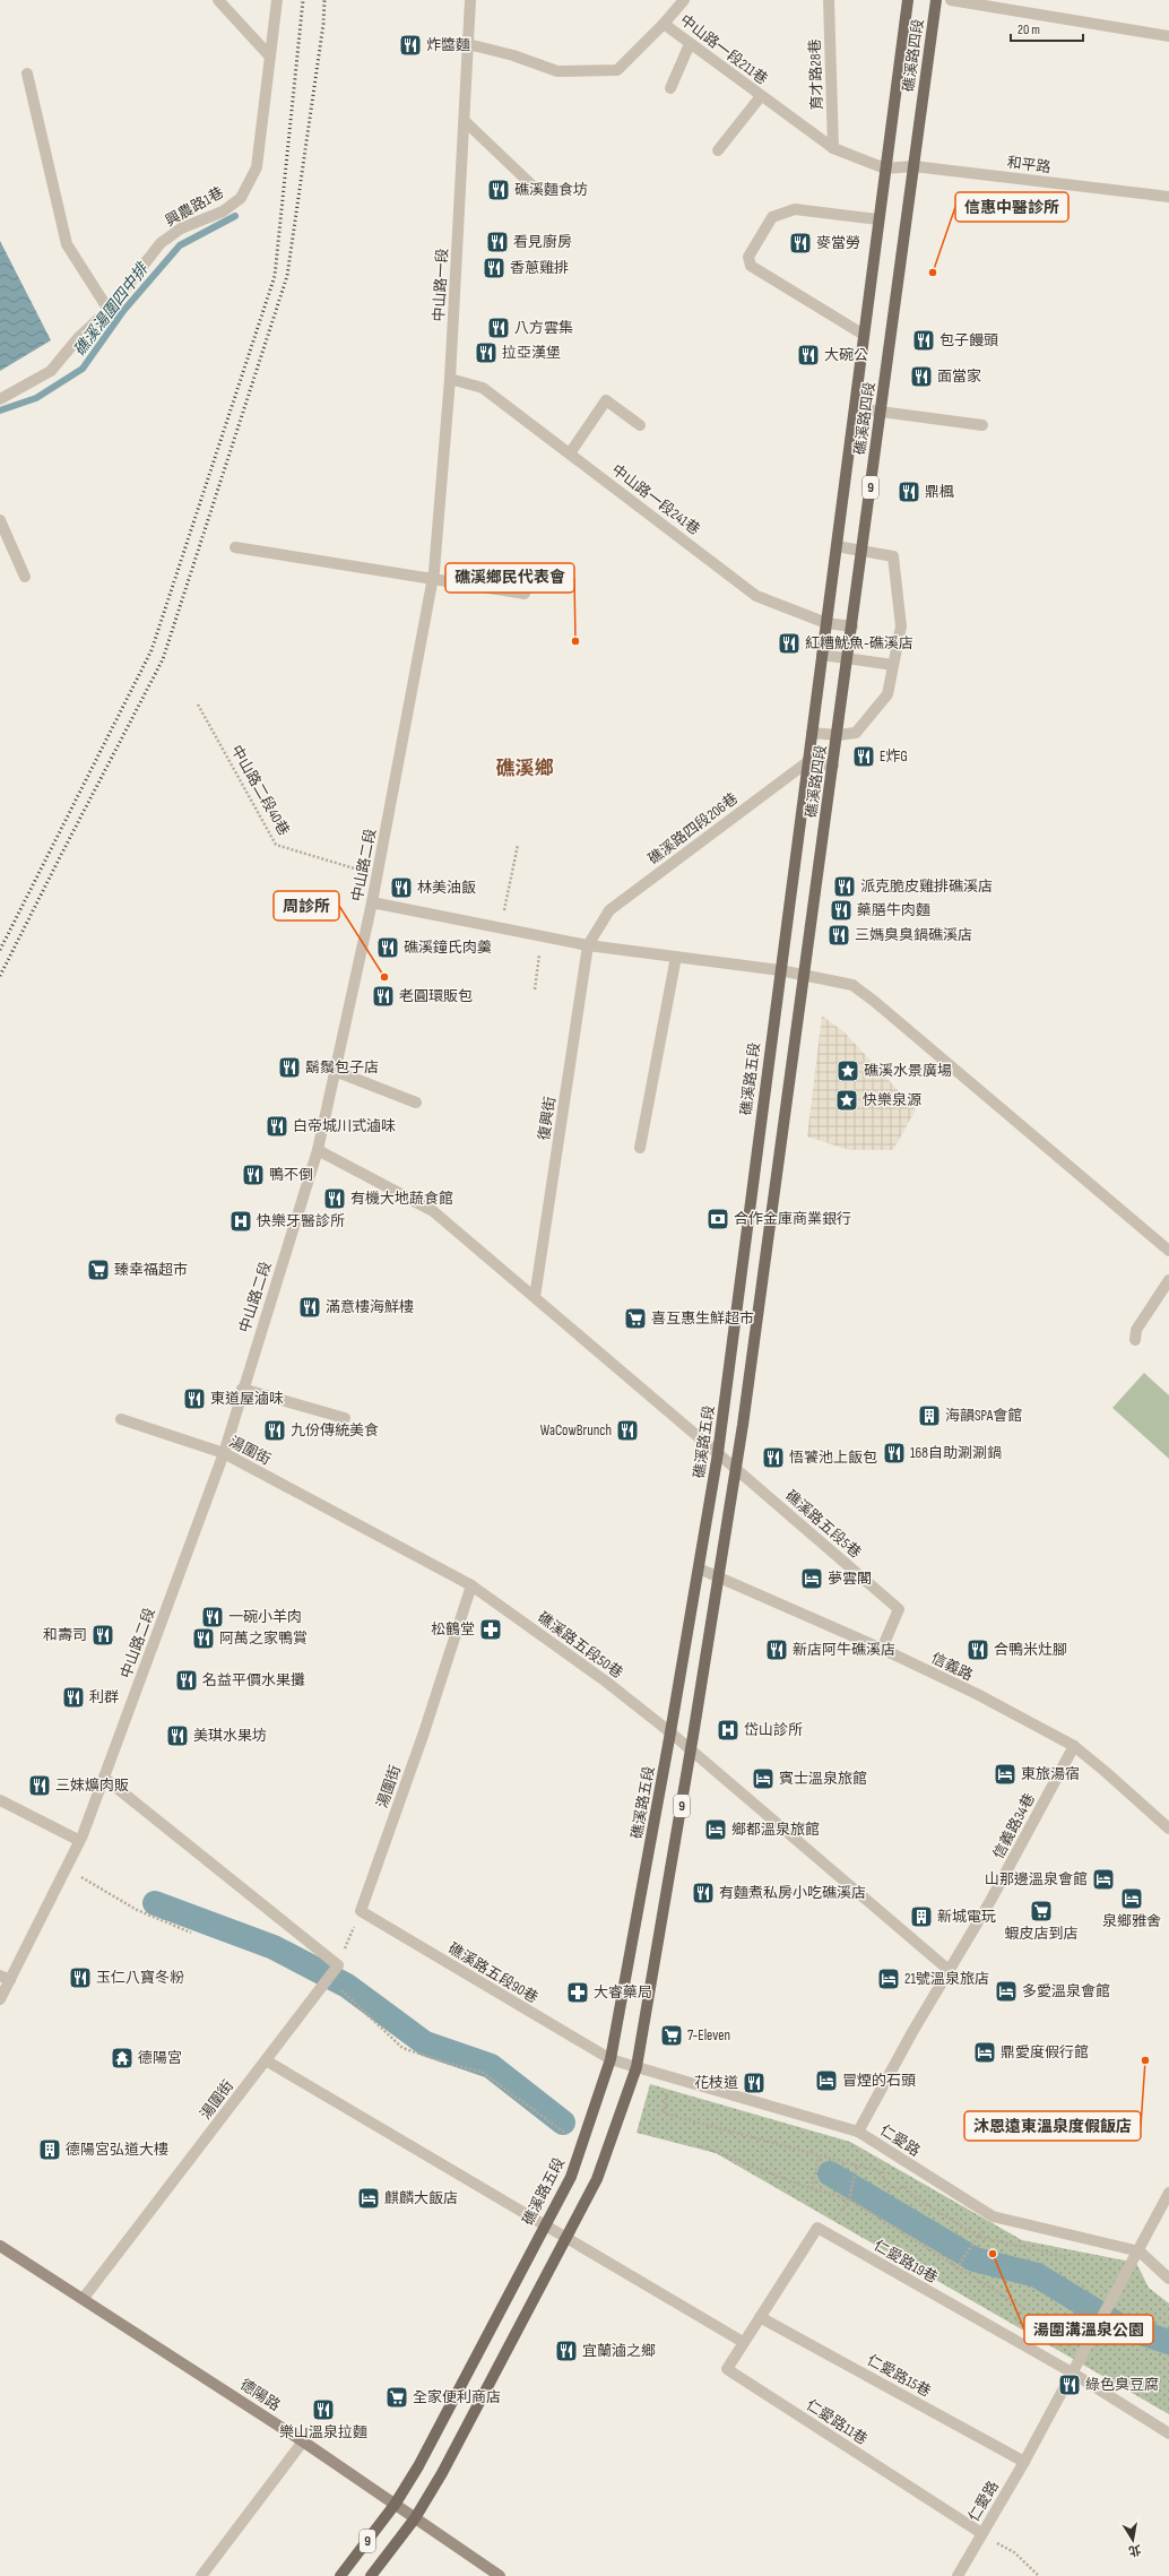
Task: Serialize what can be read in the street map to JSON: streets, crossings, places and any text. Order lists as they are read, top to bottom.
{
  "streets": {
    "main road": ["礁溪路四段", "9", "礁溪路五段"],
    "street": [
      "中山路一段211巷",
      "育才路28巷",
      "和平路",
      "興農路1巷",
      "中山路一段",
      "中山路一段241巷",
      "礁溪路四段206巷",
      "中山路二段",
      "復興街",
      "湯圍街",
      "礁溪路五段5巷",
      "礁溪路五段50巷",
      "信義路",
      "信義路34巷",
      "礁溪路五段90巷",
      "仁愛路",
      "仁愛路19巷",
      "仁愛路15巷",
      "德陽路",
      "仁愛路11巷"
    ],
    "path": ["中山路二段40巷"]
  },
  "crossings": [
    ["中山路一段211巷", "礁溪路四段"],
    ["中山路一段211巷", "育才路28巷"],
    ["中山路一段211巷", "和平路"],
    ["中山路一段211巷", "中山路一段"],
    ["礁溪路四段", "和平路"],
    ["礁溪路四段", "9"],
    ["礁溪路四段", "中山路一段241巷"],
    ["礁溪路四段", "礁溪路四段206巷"],
    ["礁溪路四段", "礁溪路五段"],
    ["中山路一段", "中山路一段241巷"],
    ["中山路一段", "中山路二段"],
    ["9", "礁溪路五段5巷"],
    ["9", "礁溪路五段50巷"],
    ["9", "信義路"],
    ["9", "礁溪路五段90巷"],
    ["9", "仁愛路"],
    ["9", "德陽路"],
    ["中山路二段40巷", "中山路二段"],
    ["礁溪路四段206巷", "復興街"],
    ["中山路二段", "湯圍街"],
    ["礁溪路五段", "礁溪路五段50巷"],
    ["礁溪路五段", "信義路"],
    ["礁溪路五段", "礁溪路五段90巷"],
    ["礁溪路五段", "德陽路"],
    ["湯圍街", "礁溪路五段50巷"],
    ["湯圍街", "礁溪路五段90巷"],
    ["湯圍街", "德陽路"],
    ["礁溪路五段5巷", "信義路"],
    ["礁溪路五段50巷", "信義路34巷"],
    ["信義路", "信義路34巷"],
    ["信義路34巷", "仁愛路"],
    ["礁溪路五段90巷", "仁愛路"],
    ["仁愛路", "仁愛路19巷"],
    ["仁愛路", "仁愛路15巷"],
    ["仁愛路", "仁愛路11巷"],
    ["仁愛路19巷", "仁愛路15巷"],
    ["仁愛路19巷", "仁愛路11巷"],
    ["仁愛路15巷", "仁愛路11巷"]
  ],
  "districts": ["礁溪鄉"],
  "water": ["礁溪湯圍四中排"],
  "places": {
    "restaurant": [
      "炸醬麵",
      "礁溪麵食坊",
      "看見廚房",
      "麥當勞",
      "香蔥雞排",
      "八方雲集",
      "包子饅頭",
      "拉亞漢堡",
      "大碗公",
      "面當家",
      "鼎楓",
      "紅糟魷魚-礁溪店",
      "E炸G",
      "派克脆皮雞排礁溪店",
      "林美油飯",
      "藥膳牛肉麵",
      "三媽臭臭鍋礁溪店",
      "礁溪鐘氏肉羹",
      "老圓環販包",
      "鬍鬚包子店",
      "白帝城川式滷味",
      "鴨不倒",
      "有機大地蔬食館",
      "滿意樓海鮮樓",
      "東道屋滷味",
      "九份傳統美食",
      "WaCowBrunch",
      "168自助涮涮鍋",
      "悟饕池上飯包",
      "一碗小羊肉",
      "和壽司",
      "阿萬之家鴨賞",
      "新店阿牛礁溪店",
      "合鴨米灶腳",
      "名益平價水果攤",
      "利群",
      "美琪水果坊",
      "三妹爌肉販",
      "有麵煮私房小吃礁溪店",
      "玉仁八寶冬粉",
      "花枝道",
      "宜蘭滷之鄉",
      "綠色臭豆腐",
      "樂山溫泉拉麵"
    ],
    "other": [
      "信惠中醫診所",
      "礁溪鄉民代表會",
      "周診所",
      "沐恩遠東溫泉度假飯店",
      "湯圍溝溫泉公園"
    ],
    "place": ["礁溪水景廣場", "快樂泉源"],
    "bank": ["合作金庫商業銀行"],
    "hospital": ["快樂牙醫診所", "岱山診所"],
    "supermarket": [
      "臻幸福超市",
      "喜互惠生鮮超市",
      "蝦皮店到店",
      "7-Eleven",
      "全家便利商店"
    ],
    "building": ["海韻SPA會館", "新城電玩", "德陽宮弘道大樓"],
    "hotel": [
      "夢雲閣",
      "東旅湯宿",
      "賓士溫泉旅館",
      "鄉都溫泉旅館",
      "山那邊溫泉會館",
      "泉鄉雅舍",
      "21號溫泉旅店",
      "多愛溫泉會館",
      "鼎愛度假行館",
      "冒煙的石頭",
      "麒麟大飯店"
    ],
    "pharmacy": ["松鶴堂", "大睿藥局"],
    "temple": ["德陽宮"]
  },
  "scale_bar": "20 m",
  "north": "bottom"
}
